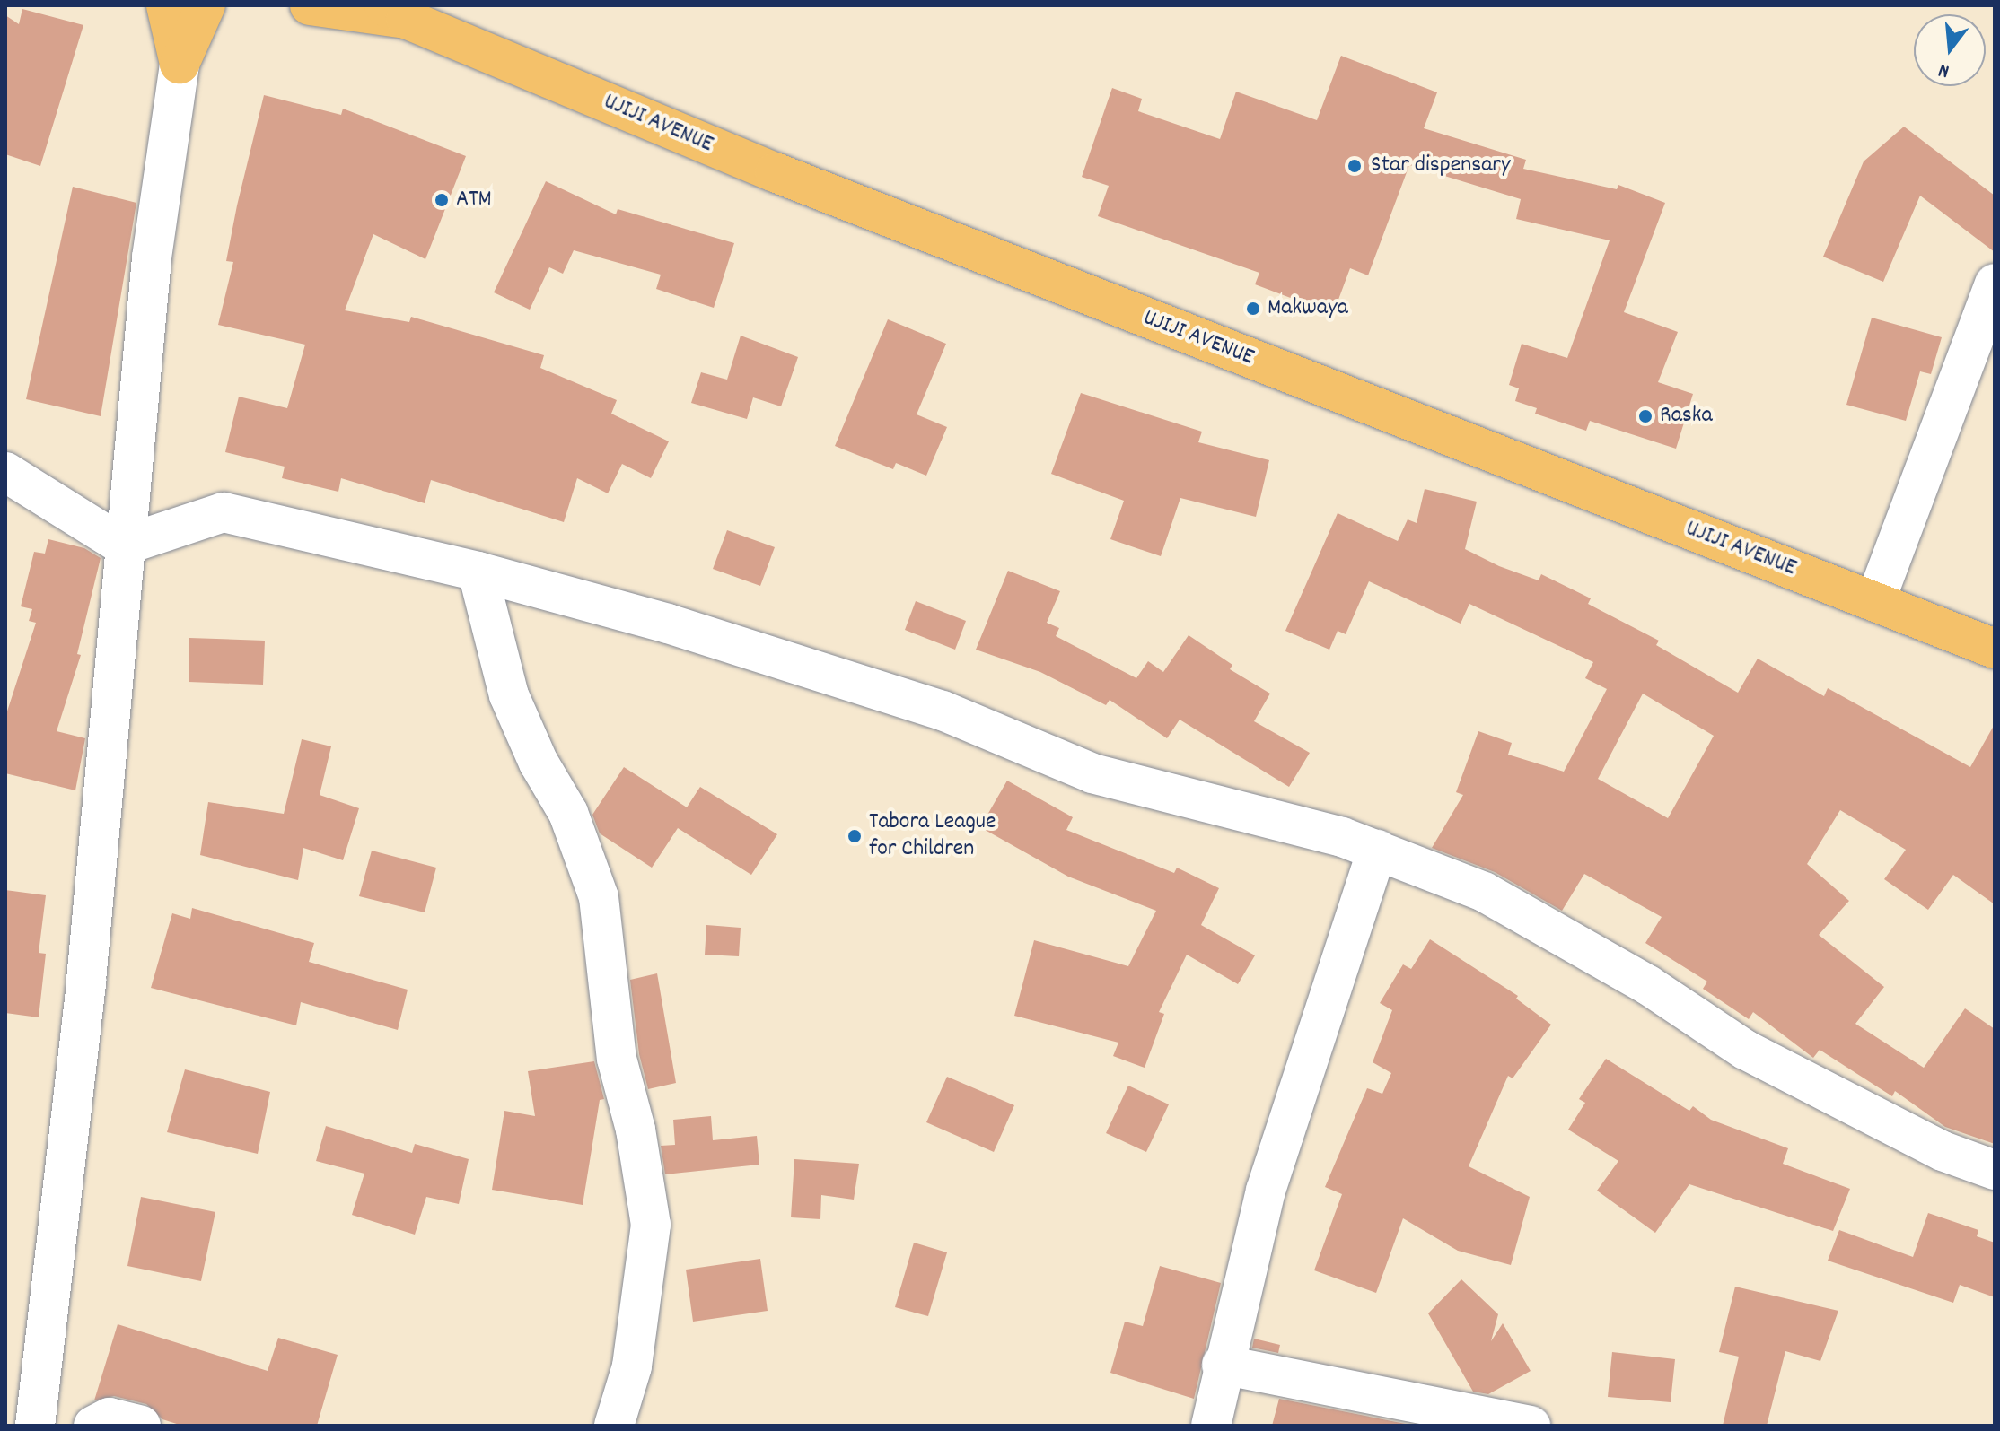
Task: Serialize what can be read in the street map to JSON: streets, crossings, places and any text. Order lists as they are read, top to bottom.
{
  "streets": {
    "highway": ["UJIJI AVENUE"]
  },
  "places": [
    "Star dispensary",
    "ATM",
    "Makwaya",
    "Raska",
    "Tabora League for Children"
  ],
  "north": "bottom"
}
